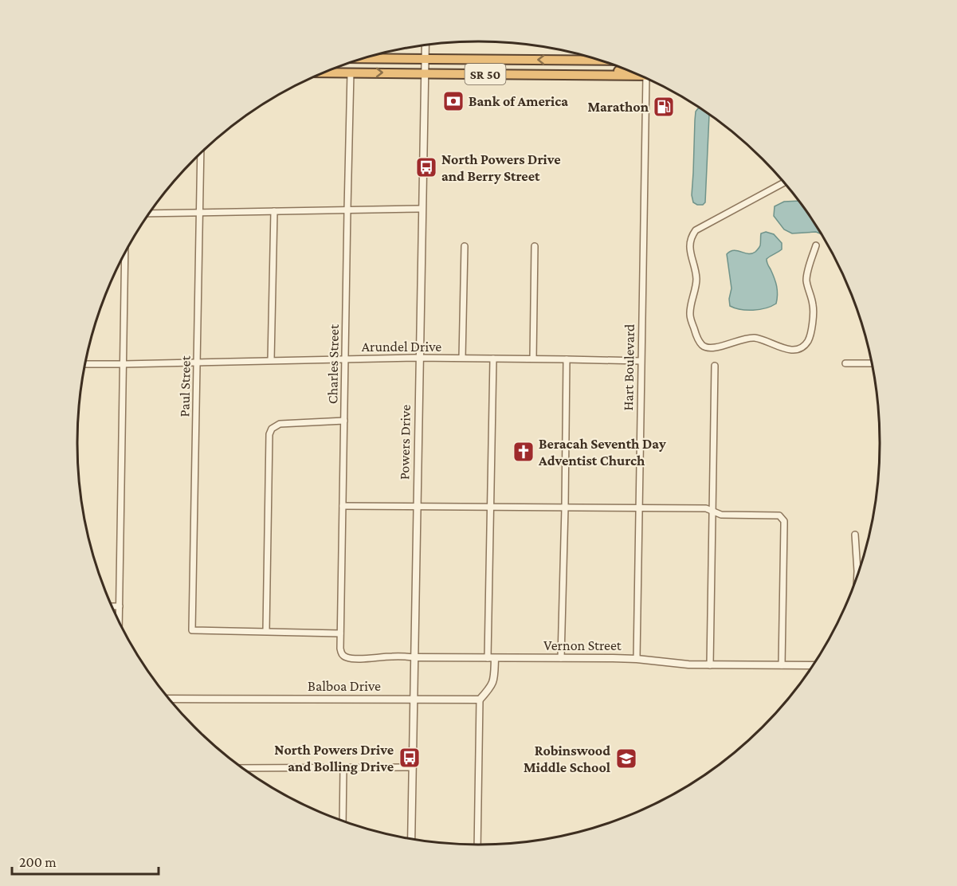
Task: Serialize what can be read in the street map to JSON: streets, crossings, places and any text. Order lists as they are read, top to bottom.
{
  "streets": {
    "highway": ["SR 50"],
    "street": [
      "Arundel Drive",
      "Charles Street",
      "Hart Boulevard",
      "Paul Street",
      "Powers Drive",
      "Vernon Street",
      "Balboa Drive"
    ]
  },
  "crossings": [
    ["SR 50", "Charles Street"],
    ["SR 50", "Powers Drive"],
    ["Arundel Drive", "Charles Street"],
    ["Arundel Drive", "Hart Boulevard"],
    ["Arundel Drive", "Paul Street"],
    ["Arundel Drive", "Powers Drive"],
    ["Charles Street", "Vernon Street"],
    ["Hart Boulevard", "Vernon Street"],
    ["Powers Drive", "Vernon Street"],
    ["Powers Drive", "Balboa Drive"]
  ],
  "places": {
    "bank": ["Bank of America"],
    "fuel station": ["Marathon"],
    "bus stop": ["North Powers Drive and Berry Street", "North Powers Drive and Bolling Drive"],
    "church": ["Beracah Seventh Day Adventist Church"],
    "school or university": ["Robinswood Middle School"]
  },
  "scale_bar": "200 m"
}
